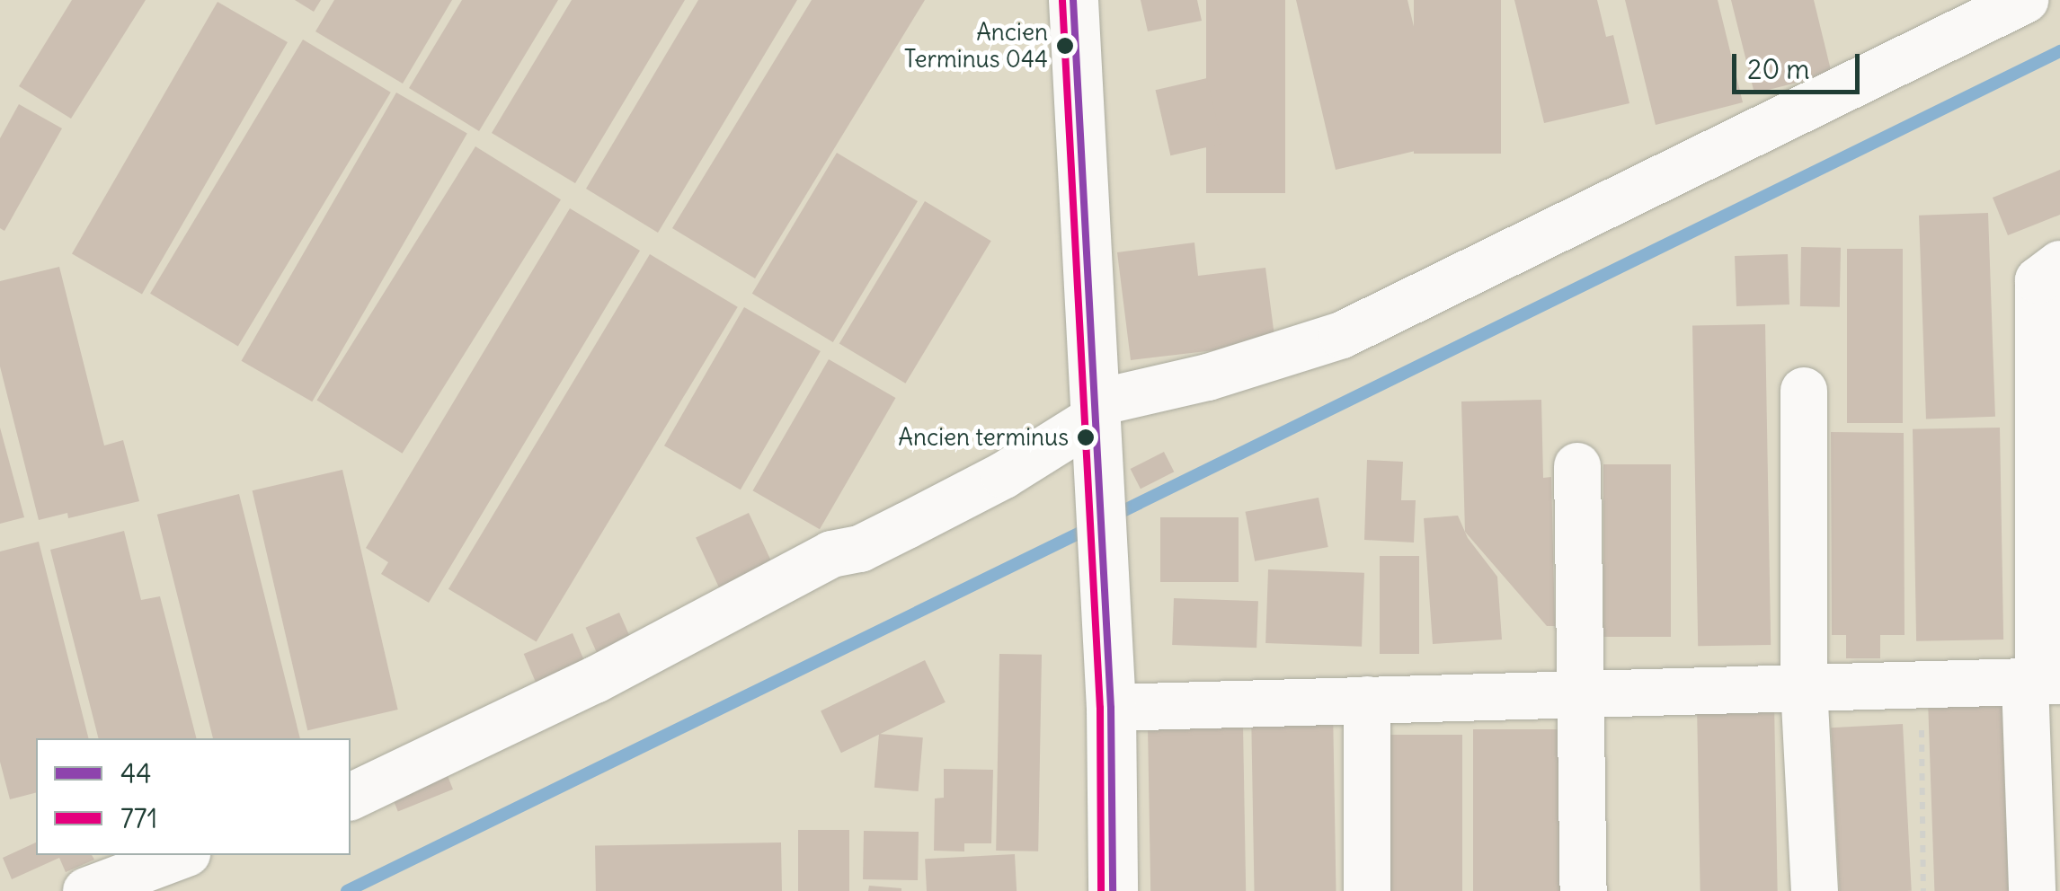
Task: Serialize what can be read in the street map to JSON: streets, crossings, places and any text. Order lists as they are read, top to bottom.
{
  "places": ["Ancien Terminus 044", "Ancien terminus"],
  "lines": ["transit line 44", "transit line 771"],
  "legend": ["44", "771"],
  "scale_bar": "20 m"
}
